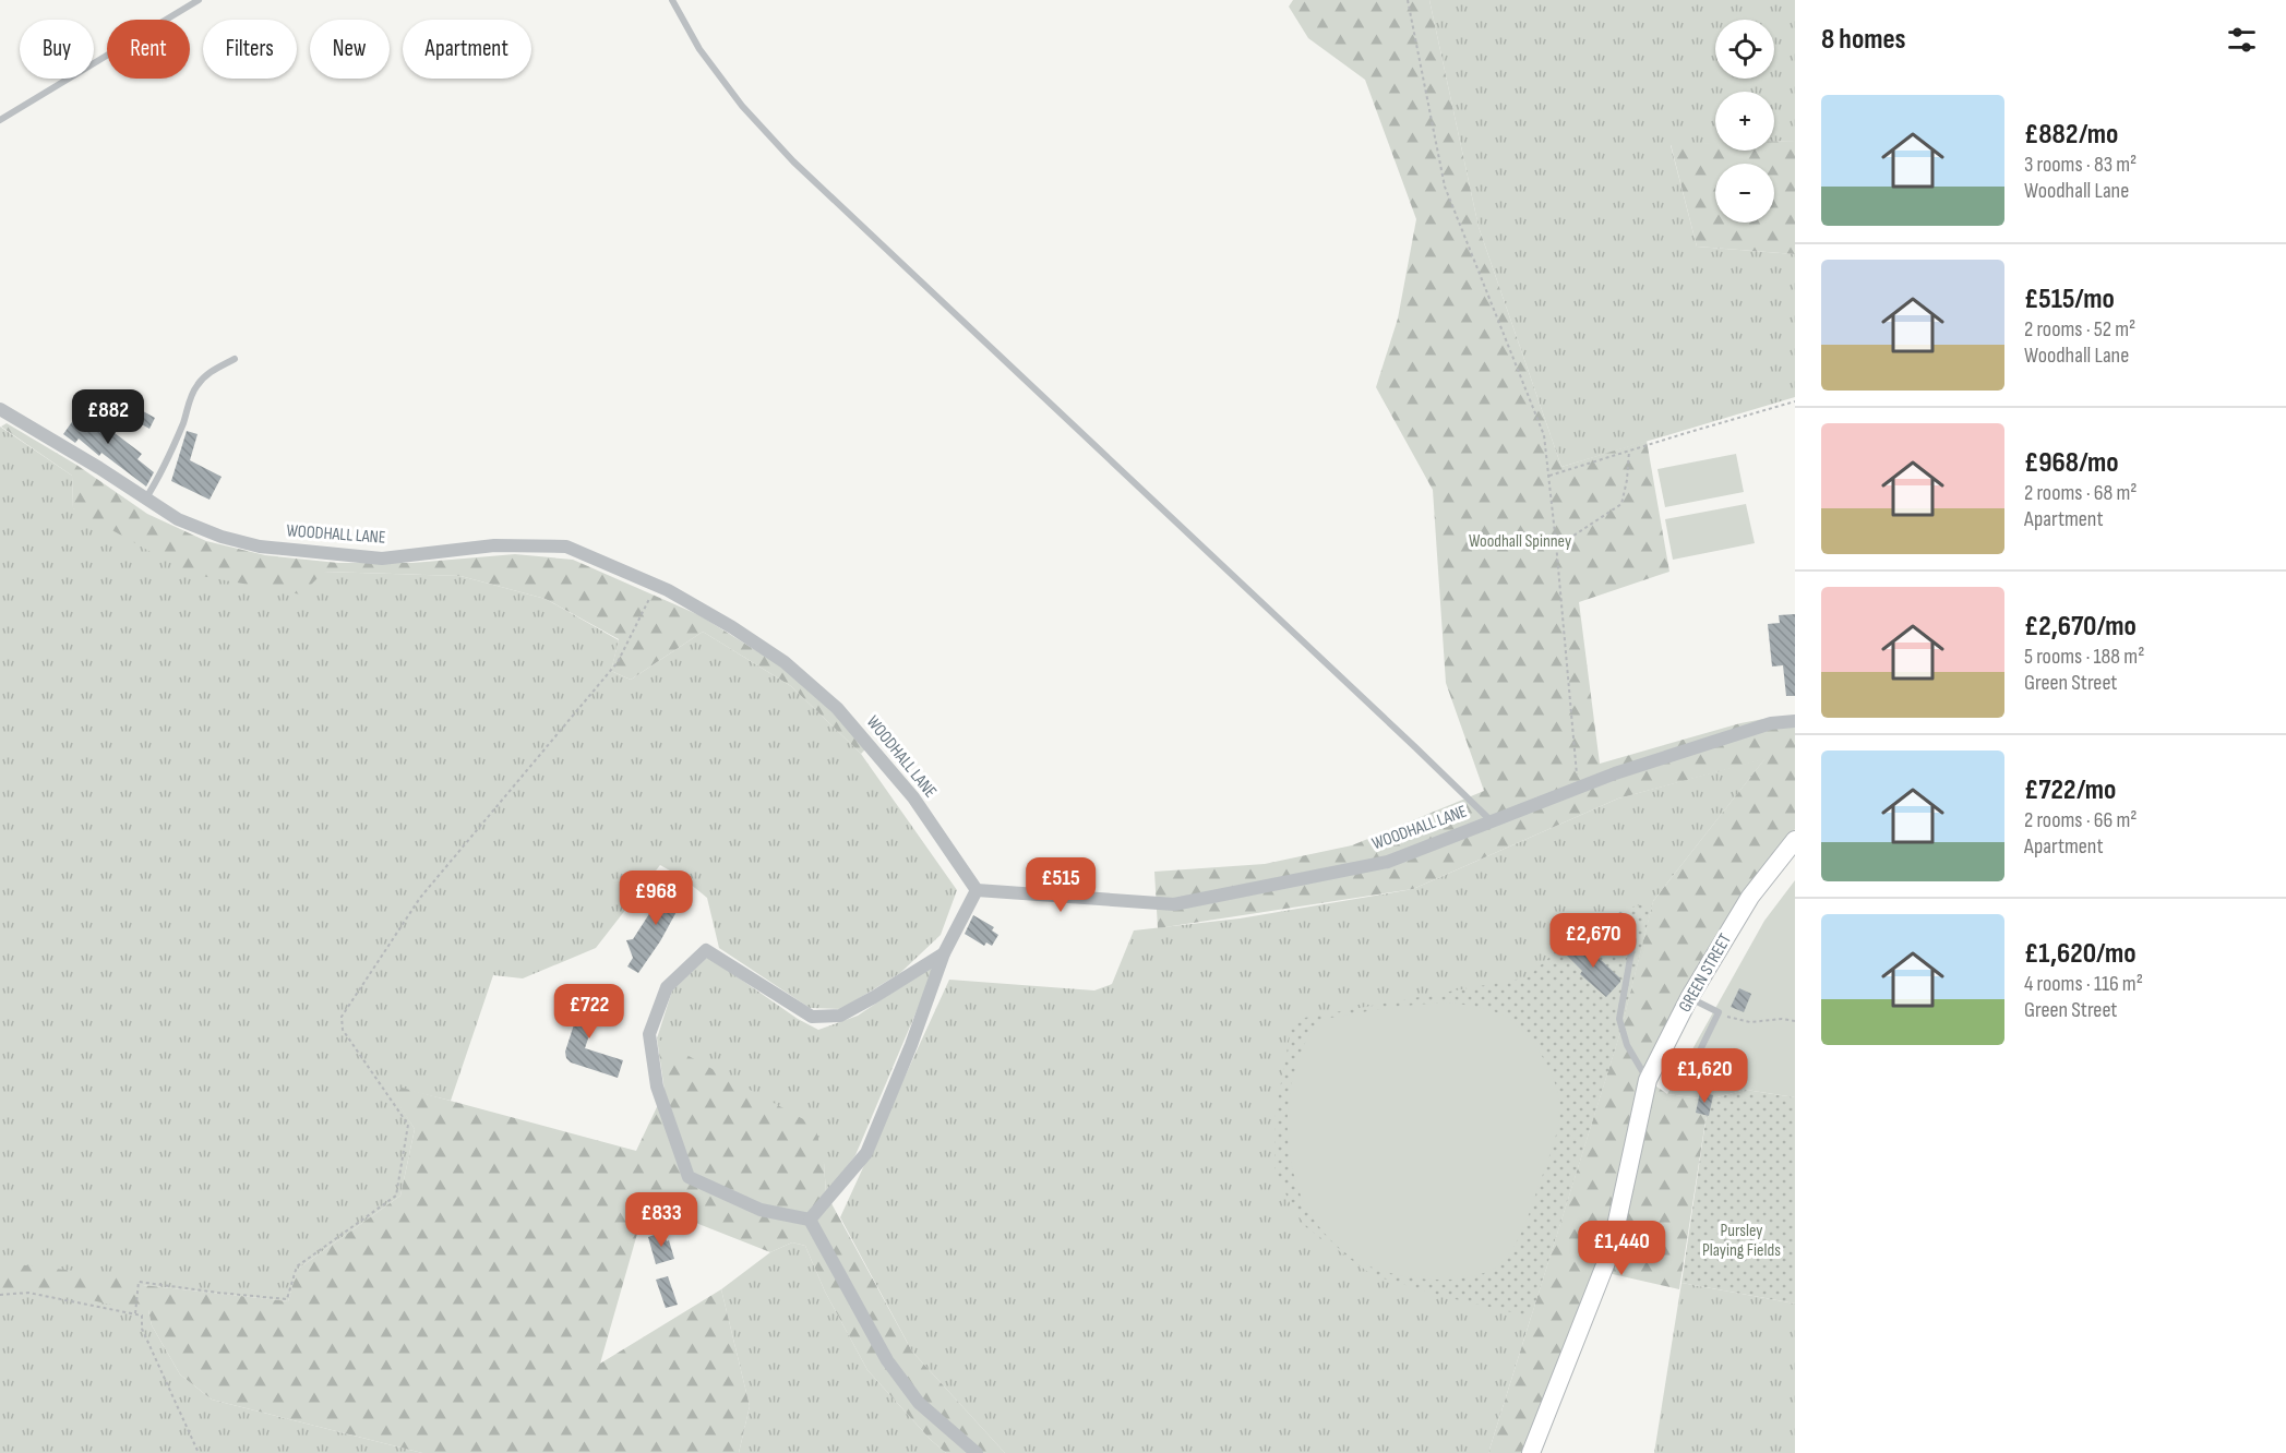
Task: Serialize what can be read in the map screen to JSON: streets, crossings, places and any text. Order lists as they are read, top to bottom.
{
  "streets": {
    "main road": ["GREEN STREET"],
    "street": ["WOODHALL LANE"]
  },
  "parks": ["Woodhall Spinney", "Pursley Playing Fields"],
  "page": {
    "heading": "8 homes",
    "map_buttons": ["+", "−"],
    "chip": [
      "Buy",
      "Rent",
      "Filters",
      "New",
      "Apartment"
    ],
    "list": [
      {
        "name": "£882/mo",
        "note": "3 rooms · 83 m² · Woodhall Lane"
      },
      {
        "name": "£515/mo",
        "note": "2 rooms · 52 m² · Woodhall Lane"
      },
      {
        "name": "£968/mo",
        "note": "2 rooms · 68 m² · Apartment"
      },
      {
        "name": "£2,670/mo",
        "note": "5 rooms · 188 m² · Green Street"
      },
      {
        "name": "£722/mo",
        "note": "2 rooms · 66 m² · Apartment"
      },
      {
        "name": "£1,620/mo",
        "note": "4 rooms · 116 m² · Green Street"
      }
    ],
    "price": [
      "£882",
      "£515",
      "£968",
      "£2,670",
      "£722",
      "£1,620",
      "£833",
      "£1,440"
    ]
  }
}
